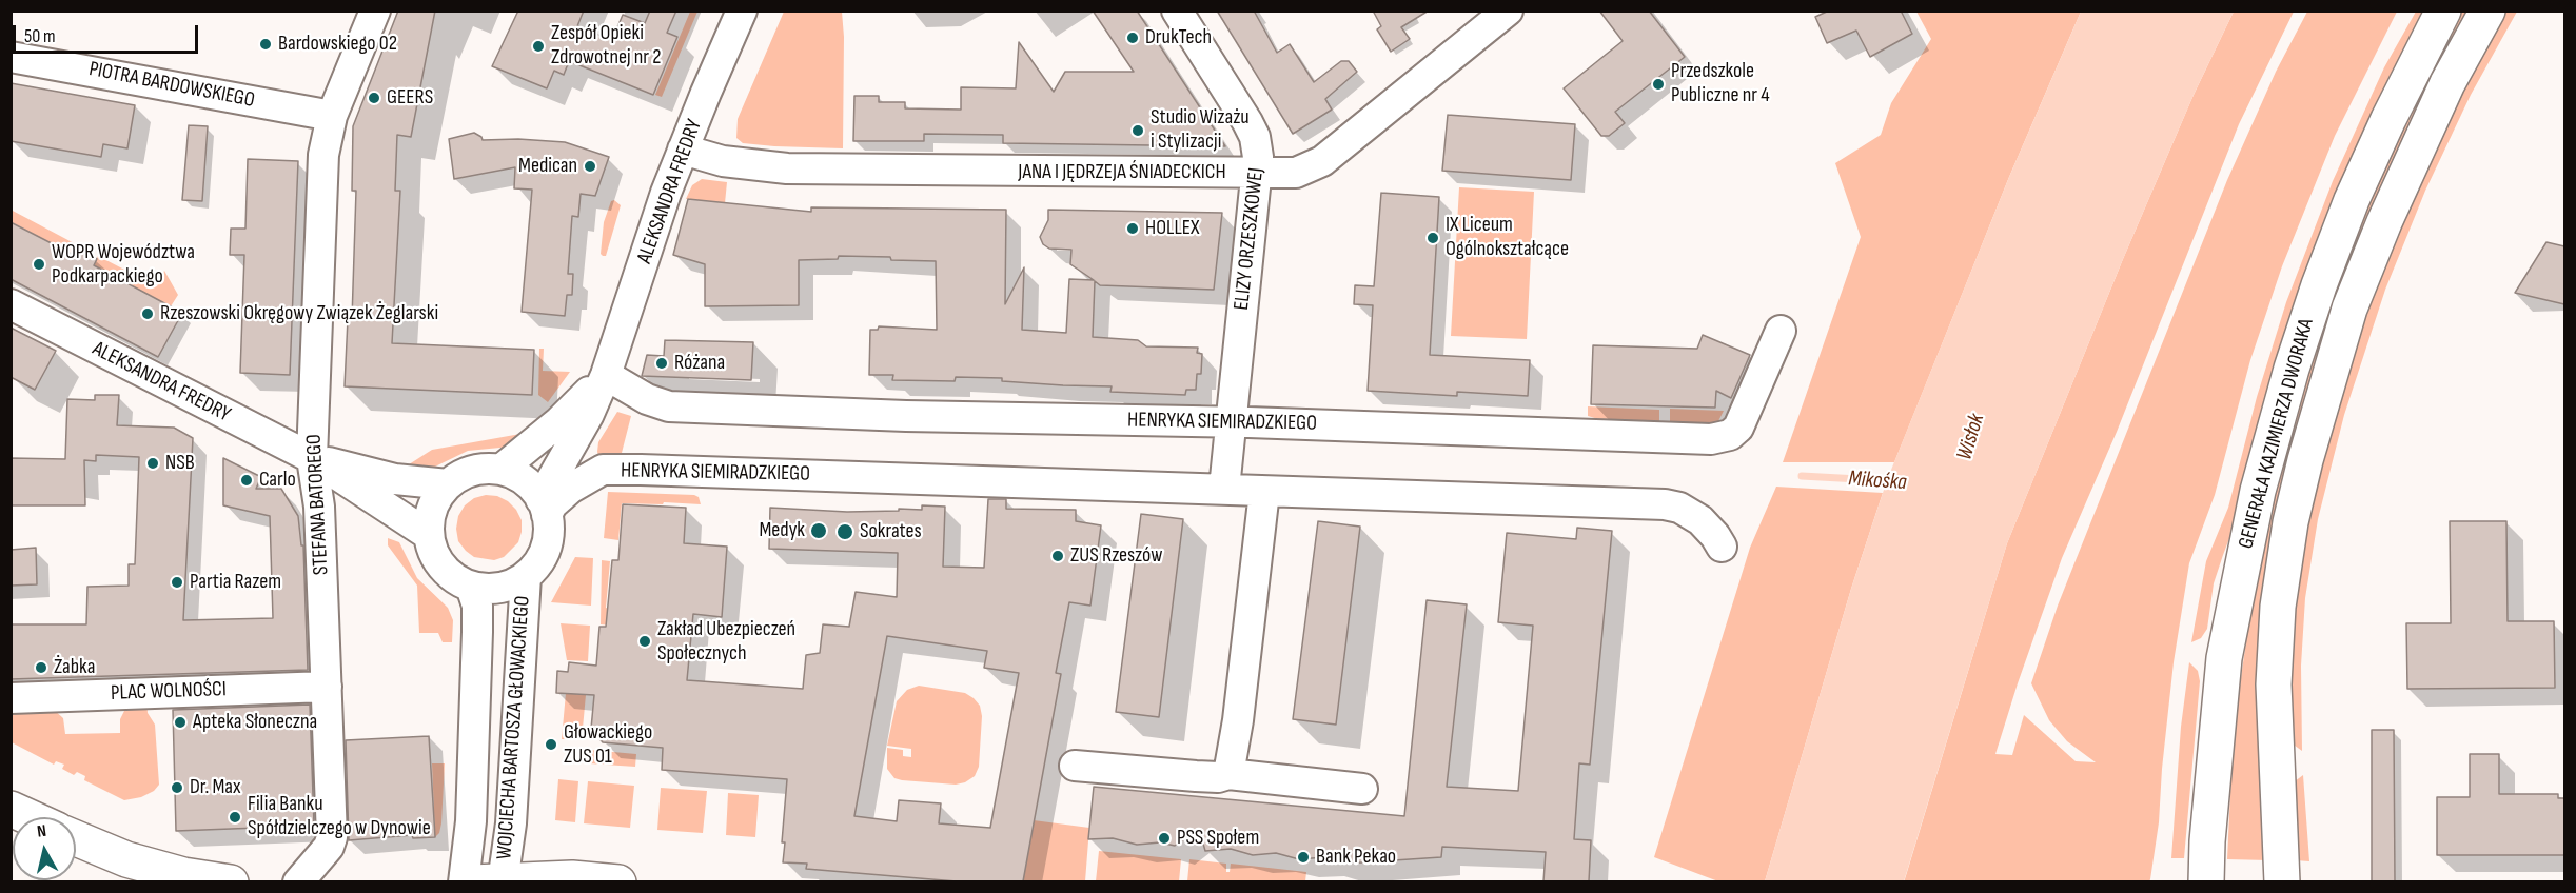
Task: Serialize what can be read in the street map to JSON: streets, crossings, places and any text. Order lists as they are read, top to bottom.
{
  "streets": {
    "main road": ["GENERAŁA KAZIMIERZA DWORAKA"],
    "street": [
      "PIOTRA BARDOWSKIEGO",
      "JANA I JĘDRZEJA ŚNIADECKICH",
      "ALEKSANDRA FREDRY",
      "ELIZY ORZESZKOWEJ",
      "HENRYKA SIEMIRADZKIEGO",
      "STEFANA BATOREGO",
      "PLAC WOLNOŚCI",
      "WOJCIECHA BARTOSZA GŁOWACKIEGO"
    ]
  },
  "crossings": [
    ["PIOTRA BARDOWSKIEGO", "STEFANA BATOREGO"],
    ["JANA I JĘDRZEJA ŚNIADECKICH", "ALEKSANDRA FREDRY"],
    ["JANA I JĘDRZEJA ŚNIADECKICH", "ELIZY ORZESZKOWEJ"],
    ["ALEKSANDRA FREDRY", "HENRYKA SIEMIRADZKIEGO"],
    ["ALEKSANDRA FREDRY", "STEFANA BATOREGO"],
    ["ALEKSANDRA FREDRY", "WOJCIECHA BARTOSZA GŁOWACKIEGO"],
    ["ELIZY ORZESZKOWEJ", "HENRYKA SIEMIRADZKIEGO"],
    ["HENRYKA SIEMIRADZKIEGO", "WOJCIECHA BARTOSZA GŁOWACKIEGO"],
    ["STEFANA BATOREGO", "PLAC WOLNOŚCI"]
  ],
  "water": ["Wisłok", "Mikośka"],
  "places": [
    "DrukTech",
    "Bardowskiego 02",
    "Zespół Opieki Zdrowotnej nr 2",
    "Przedszkole Publiczne nr 4",
    "GEERS",
    "Studio Wizażu i Stylizacji",
    "Medican",
    "HOLLEX",
    "IX Liceum Ogólnokształcące",
    "WOPR Województwa Podkarpackiego",
    "Rzeszowski Okręgowy Związek Żeglarski",
    "Różana",
    "NSB",
    "Carlo",
    "Medyk",
    "Sokrates",
    "ZUS Rzeszów",
    "Partia Razem",
    "Zakład Ubezpieczeń Społecznych",
    "Żabka",
    "Apteka Słoneczna",
    "Głowackiego ZUS 01",
    "Dr. Max",
    "Filia Banku Spółdzielczego w Dynowie",
    "PSS Społem",
    "Bank Pekao"
  ],
  "scale_bar": "50 m",
  "north": "top"
}
